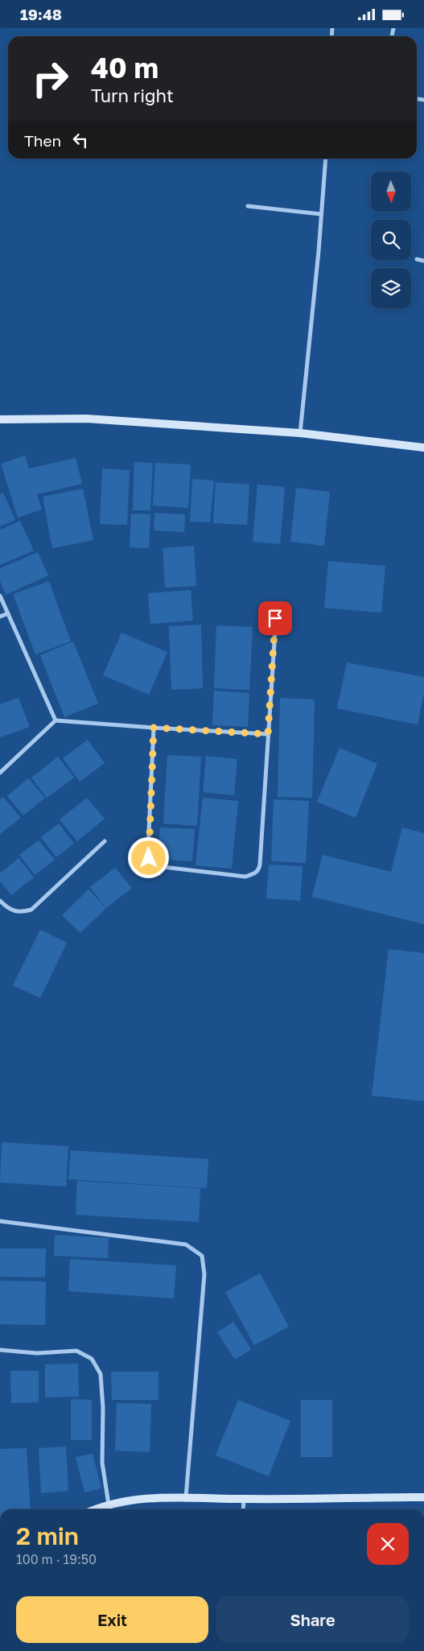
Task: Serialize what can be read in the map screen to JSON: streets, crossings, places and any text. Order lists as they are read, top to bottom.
{
  "north": "bottom",
  "page": {
    "status": "19:48",
    "turn": ["40 m", "Turn right"],
    "then": "Then",
    "heading": ["2 min", "100 m · 19:50"],
    "buttons": ["Exit", "Share"]
  }
}
